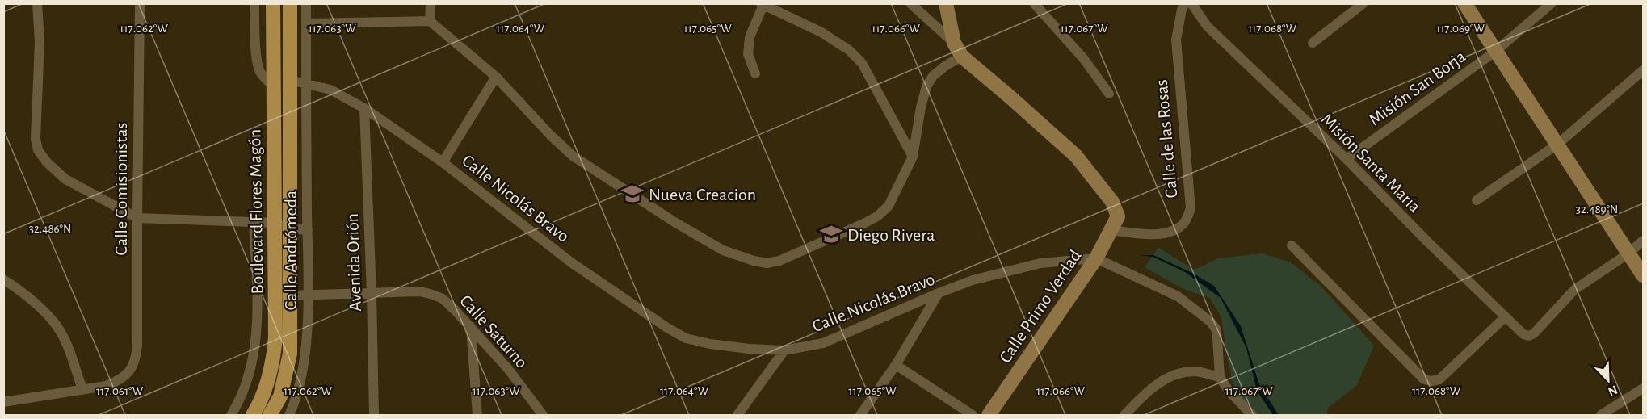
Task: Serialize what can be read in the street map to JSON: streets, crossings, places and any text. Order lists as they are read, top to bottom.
{
  "streets": {
    "main road": ["Boulevard Flores Magón"],
    "street": [
      "Misión San Borja",
      "Calle de las Rosas",
      "Misión Santa María",
      "Calle Comisionistas",
      "Calle Nicolás Bravo",
      "Calle Andrómeda",
      "Avenida Orión",
      "Calle Primo Verdad",
      "Calle Saturno"
    ]
  },
  "crossings": [
    ["Misión San Borja", "Misión Santa María"],
    ["Calle de las Rosas", "Calle Primo Verdad"],
    ["Calle Nicolás Bravo", "Boulevard Flores Magón"],
    ["Calle Nicolás Bravo", "Calle Andrómeda"],
    ["Calle Nicolás Bravo", "Avenida Orión"],
    ["Calle Nicolás Bravo", "Calle Primo Verdad"],
    ["Boulevard Flores Magón", "Calle Saturno"],
    ["Calle Andrómeda", "Calle Saturno"],
    ["Avenida Orión", "Calle Saturno"]
  ],
  "places": {
    "school or university": ["Nueva Creacion", "Diego Rivera"]
  },
  "north": "bottom right",
  "coordinates": [
    "117.062°W",
    "117.063°W",
    "117.064°W",
    "117.065°W",
    "117.066°W",
    "117.067°W",
    "117.068°W",
    "117.069°W",
    "32.489°N",
    "32.486°N",
    "117.061°W"
  ]
}
